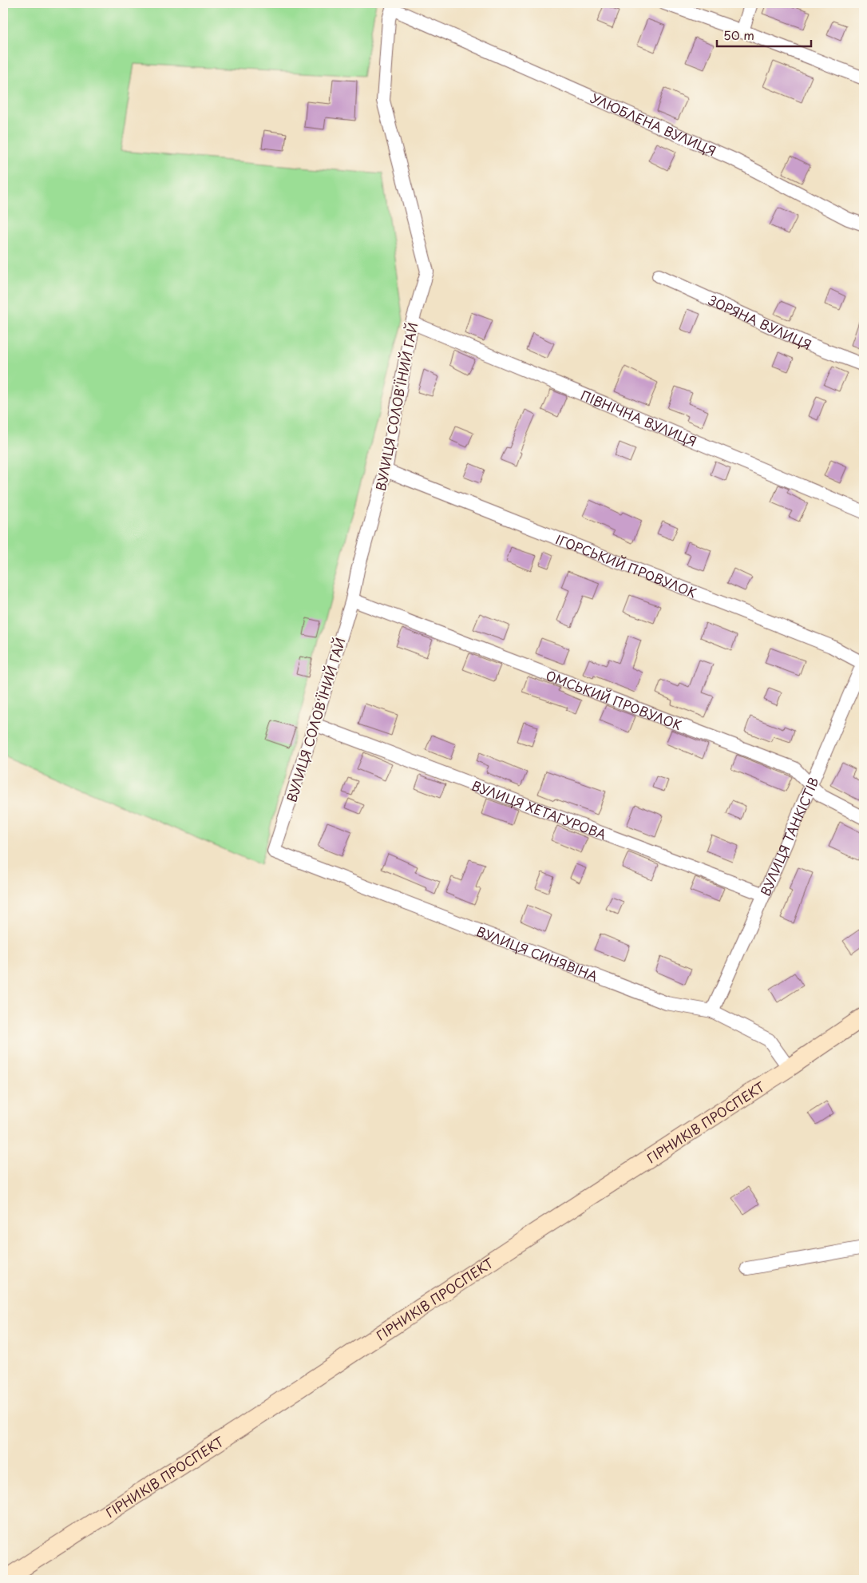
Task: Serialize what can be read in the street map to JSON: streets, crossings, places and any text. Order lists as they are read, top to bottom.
{
  "streets": {
    "main road": ["ГІРНИКІВ ПРОСПЕКТ"],
    "street": [
      "УЛЮБЛЕНА ВУЛИЦЯ",
      "ЗОРЯНА ВУЛИЦЯ",
      "ВУЛИЦЯ СОЛОВ'ЇНИЙ ГАЙ",
      "ПІВНІЧНА ВУЛИЦЯ",
      "ІГОРСЬКИЙ ПРОВУЛОК",
      "ОМСЬКИЙ ПРОВУЛОК",
      "ВУЛИЦЯ ХЕТАГУРОВА",
      "ВУЛИЦЯ ТАНКІСТІВ",
      "ВУЛИЦЯ СИНЯВІНА"
    ]
  },
  "crossings": [
    ["УЛЮБЛЕНА ВУЛИЦЯ", "ВУЛИЦЯ СОЛОВ'ЇНИЙ ГАЙ"],
    ["ВУЛИЦЯ СОЛОВ'ЇНИЙ ГАЙ", "ПІВНІЧНА ВУЛИЦЯ"],
    ["ВУЛИЦЯ СОЛОВ'ЇНИЙ ГАЙ", "ІГОРСЬКИЙ ПРОВУЛОК"],
    ["ВУЛИЦЯ СОЛОВ'ЇНИЙ ГАЙ", "ОМСЬКИЙ ПРОВУЛОК"],
    ["ВУЛИЦЯ СОЛОВ'ЇНИЙ ГАЙ", "ВУЛИЦЯ ХЕТАГУРОВА"],
    ["ВУЛИЦЯ СОЛОВ'ЇНИЙ ГАЙ", "ВУЛИЦЯ СИНЯВІНА"],
    ["ІГОРСЬКИЙ ПРОВУЛОК", "ВУЛИЦЯ ТАНКІСТІВ"],
    ["ОМСЬКИЙ ПРОВУЛОК", "ВУЛИЦЯ ТАНКІСТІВ"],
    ["ВУЛИЦЯ ХЕТАГУРОВА", "ВУЛИЦЯ ТАНКІСТІВ"],
    ["ВУЛИЦЯ ТАНКІСТІВ", "ВУЛИЦЯ СИНЯВІНА"],
    ["ВУЛИЦЯ СИНЯВІНА", "ГІРНИКІВ ПРОСПЕКТ"]
  ],
  "scale_bar": "50 m"
}
